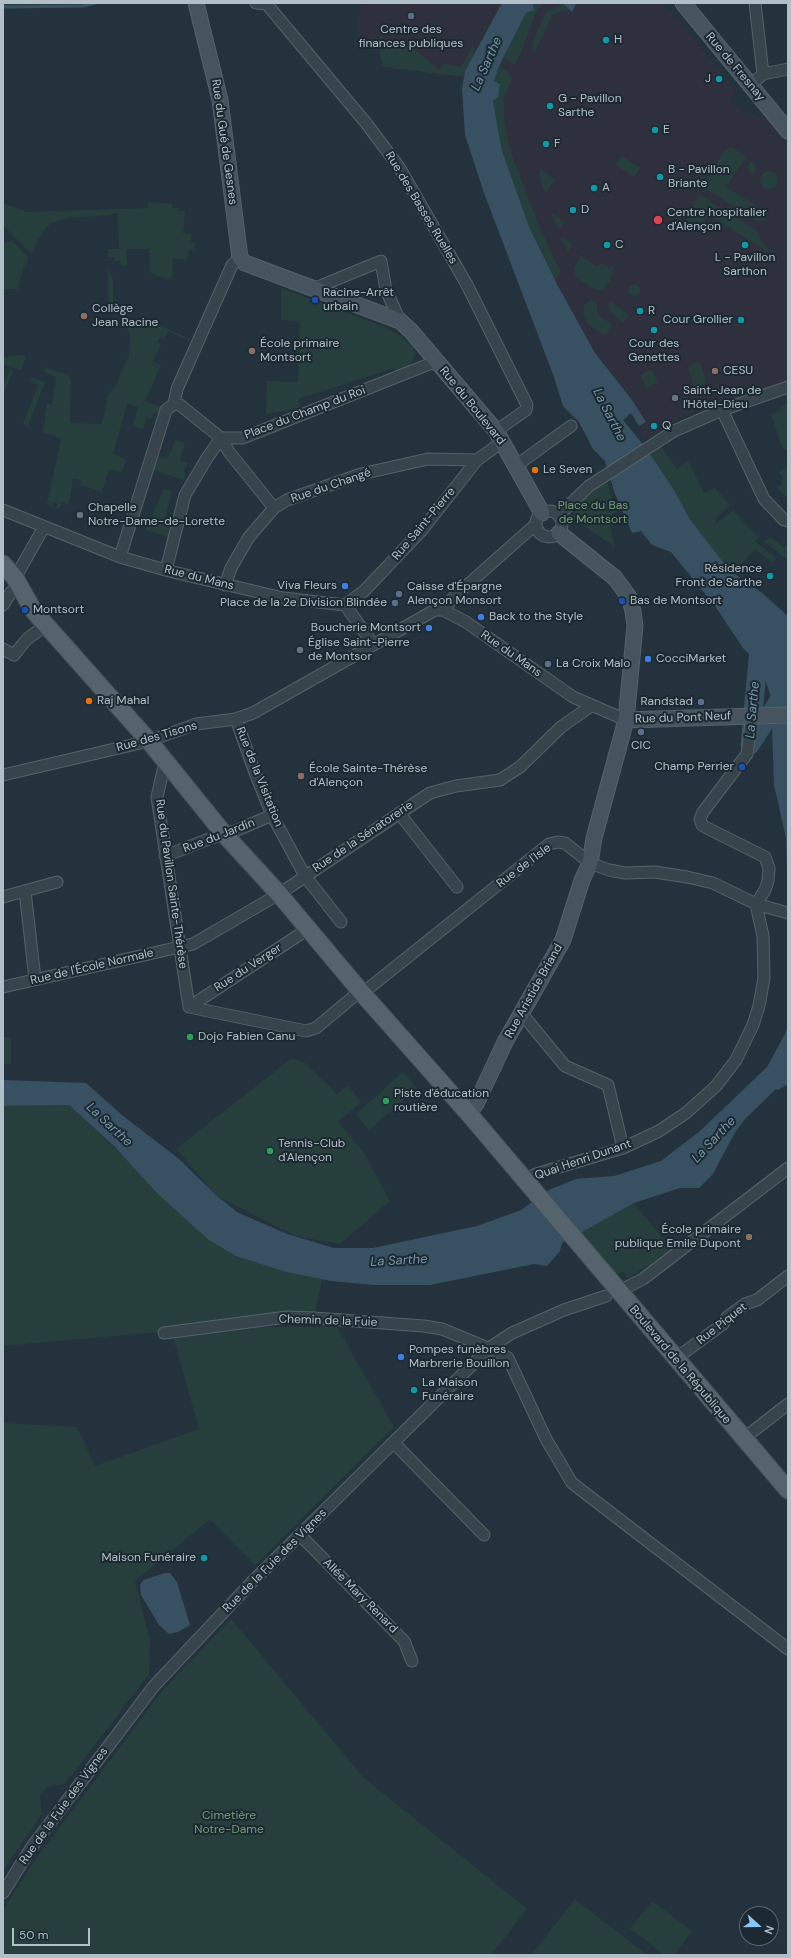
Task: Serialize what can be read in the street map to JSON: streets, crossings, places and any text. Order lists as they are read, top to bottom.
{
  "streets": {
    "main road": ["Boulevard de la République"],
    "street": [
      "Rue de Fresnay",
      "Rue du Gué de Gesnes",
      "Rue des Basses Ruelles",
      "Rue du Boulevard",
      "Place du Champ du Roi",
      "Rue du Changé",
      "Rue Saint-Pierre",
      "Rue du Mans",
      "Rue du Pont Neuf",
      "Rue des Tisons",
      "Rue de la Visitation",
      "Rue du Jardin",
      "Rue de la Sénatorerie",
      "Rue de l'Isle",
      "Rue du Pavillon Sainte-Thérèse",
      "Rue de l'École Normale",
      "Rue du Verger",
      "Rue Aristide Briand",
      "Quai Henri Dunant",
      "Chemin de la Fuie",
      "Rue Piquet",
      "Rue de la Fuie des Vignes",
      "Allée Mary Renard"
    ]
  },
  "crossings": [
    ["Rue des Basses Ruelles", "Rue du Boulevard"],
    ["Rue des Basses Ruelles", "Rue Saint-Pierre"],
    ["Rue du Boulevard", "Place du Champ du Roi"],
    ["Rue du Boulevard", "Rue Saint-Pierre"],
    ["Rue du Changé", "Rue Saint-Pierre"],
    ["Rue Saint-Pierre", "Rue du Mans"],
    ["Rue du Mans", "Rue du Pont Neuf"],
    ["Rue du Mans", "Rue des Tisons"],
    ["Rue du Mans", "Rue de la Sénatorerie"],
    ["Rue des Tisons", "Rue de la Visitation"],
    ["Rue de la Visitation", "Rue du Jardin"],
    ["Rue de la Visitation", "Rue de la Sénatorerie"],
    ["Rue du Jardin", "Rue du Pavillon Sainte-Thérèse"],
    ["Rue de la Sénatorerie", "Rue du Pavillon Sainte-Thérèse"],
    ["Rue de la Sénatorerie", "Rue de l'École Normale"],
    ["Rue de l'Isle", "Rue du Pavillon Sainte-Thérèse"],
    ["Rue de l'Isle", "Rue du Verger"],
    ["Rue de l'Isle", "Rue Aristide Briand"],
    ["Rue de l'Isle", "Quai Henri Dunant"],
    ["Rue du Pavillon Sainte-Thérèse", "Rue de l'École Normale"],
    ["Rue du Pavillon Sainte-Thérèse", "Rue du Verger"],
    ["Quai Henri Dunant", "Boulevard de la République"],
    ["Chemin de la Fuie", "Rue de la Fuie des Vignes"],
    ["Rue Piquet", "Boulevard de la République"],
    ["Rue de la Fuie des Vignes", "Allée Mary Renard"]
  ],
  "water": ["La Sarthe"],
  "parks": ["Place du Bas de Montsort", "Cimetière Notre-Dame"],
  "places": [
    "Centre des finances publiques",
    "H",
    "J",
    "G - Pavillon Sarthe",
    "E",
    "F",
    "B - Pavillon Briante",
    "A",
    "D",
    "Centre hospitalier d'Alençon",
    "C",
    "L - Pavillon Sarthon",
    "Racine-Arrêt urbain",
    "R",
    "Collège Jean Racine",
    "Cour Grollier",
    "Cour des Genettes",
    "École primaire Montsort",
    "CESU",
    "Saint-Jean de l'Hôtel-Dieu",
    "Q",
    "Le Seven",
    "Chapelle Notre-Dame-de-Lorette",
    "Résidence Front de Sarthe",
    "Viva Fleurs",
    "Caisse d'Épargne Alençon Monsort",
    "Bas de Montsort",
    "Place de la 2e Division Blindée",
    "Montsort",
    "Back to the Style",
    "Boucherie Montsort",
    "Église Saint-Pierre de Montsor",
    "CocciMarket",
    "La Croix Malo",
    "Raj Mahal",
    "Randstad",
    "CIC",
    "Champ Perrier",
    "École Sainte-Thérèse d'Alençon",
    "Dojo Fabien Canu",
    "Piste d'éducation routière",
    "Tennis-Club d'Alençon",
    "École primaire publique Emile Dupont",
    "Pompes funèbres Marbrerie Bouillon",
    "La Maison Funéraire",
    "Maison Funéraire"
  ],
  "scale_bar": "50 m",
  "north": "right"
}
